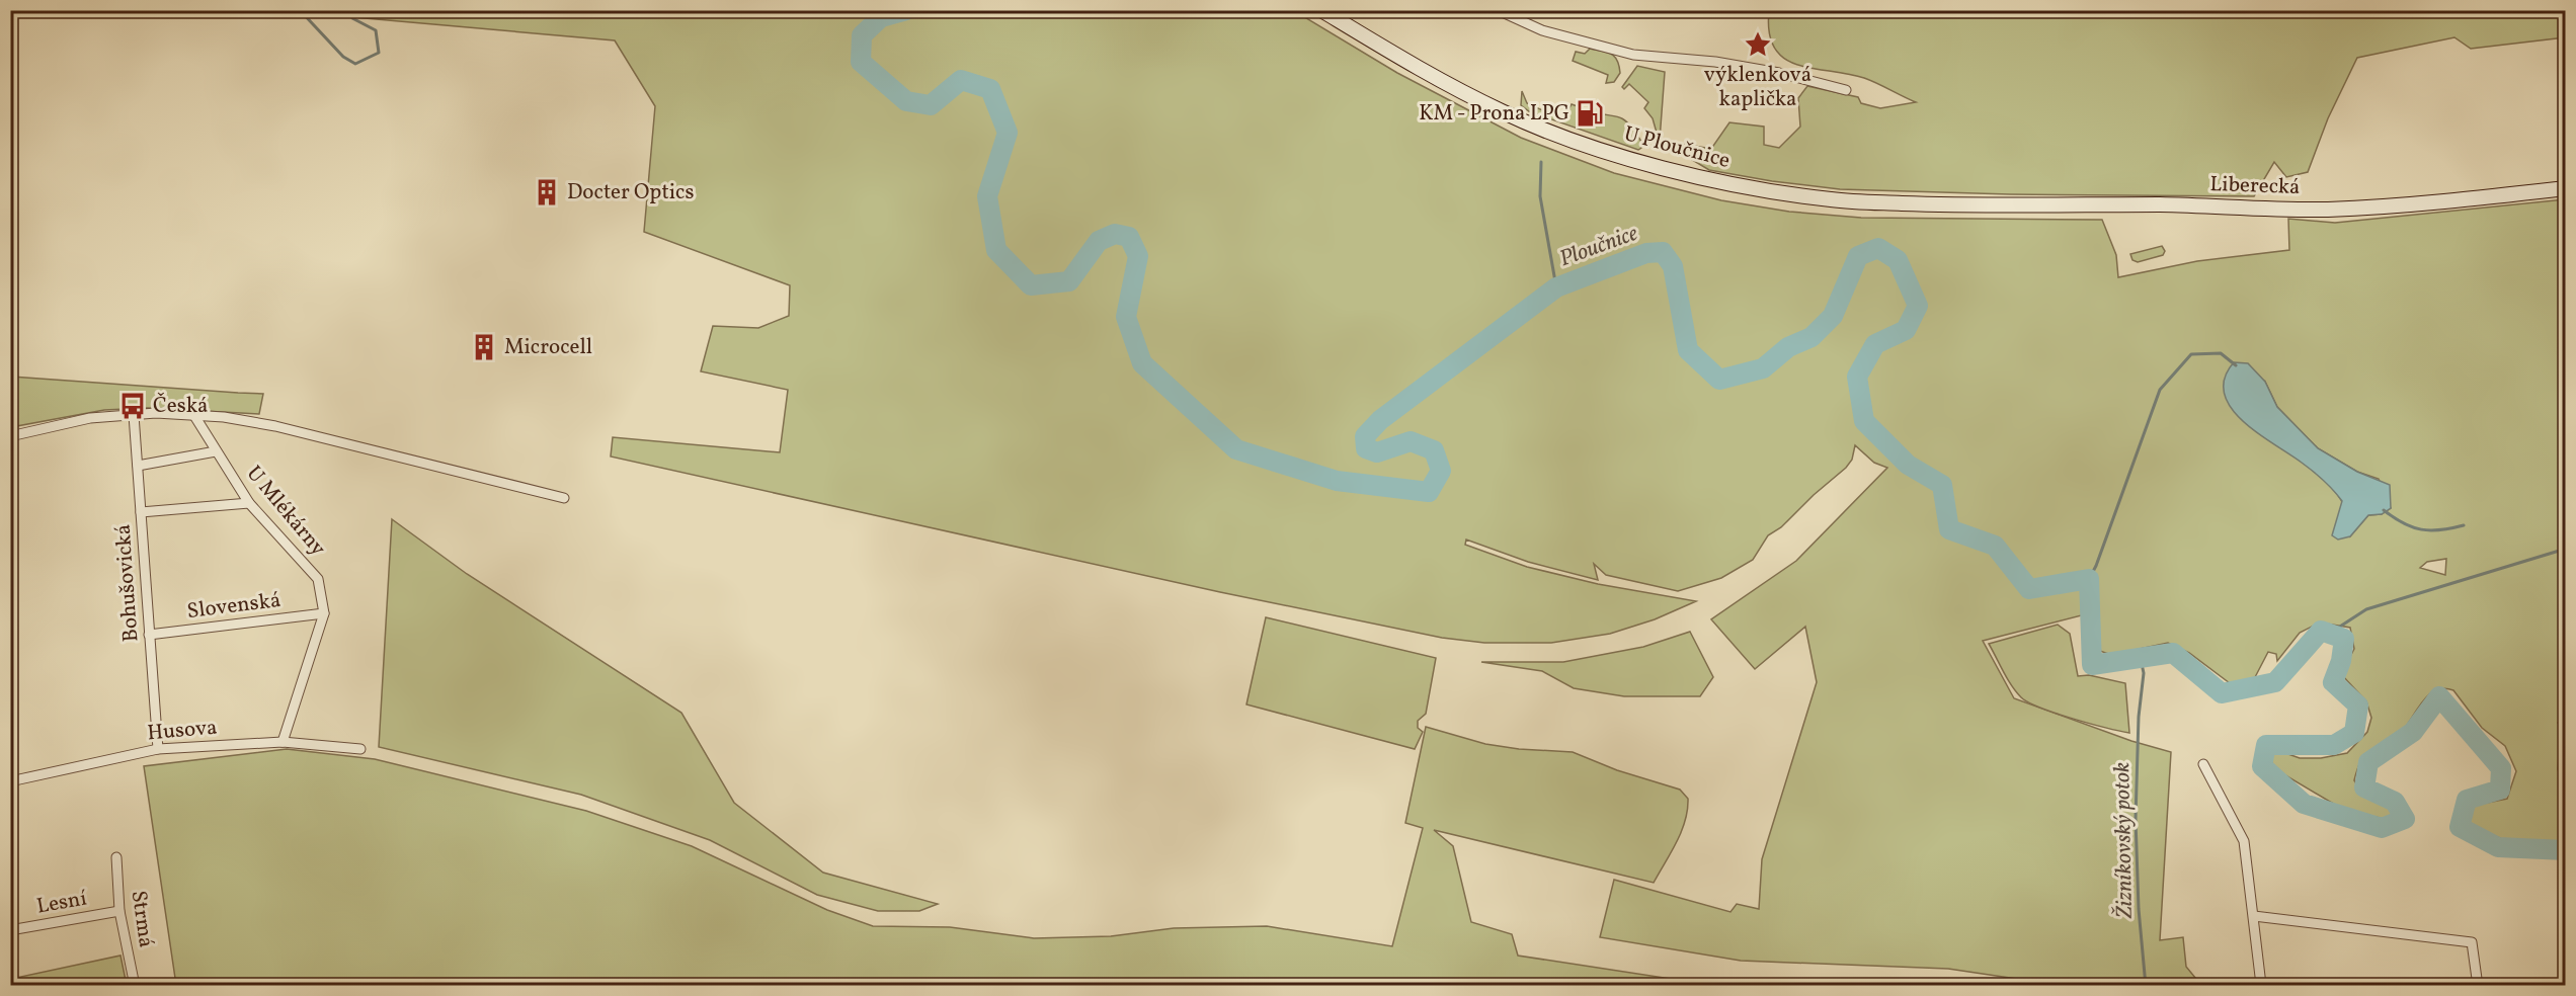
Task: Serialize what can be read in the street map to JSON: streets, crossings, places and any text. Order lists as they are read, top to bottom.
{
  "streets": {
    "main road": ["U Ploučnice", "Liberecká"],
    "street": [
      "U Mlékárny",
      "Bohušovická",
      "Slovenská",
      "Husova",
      "Lesní",
      "Strmá"
    ]
  },
  "crossings": [
    ["U Ploučnice", "Liberecká"],
    ["U Mlékárny", "Slovenská"],
    ["U Mlékárny", "Husova"],
    ["Bohušovická", "Slovenská"],
    ["Bohušovická", "Husova"],
    ["Lesní", "Strmá"]
  ],
  "water": ["Ploučnice", "Žizníkovský potok"],
  "places": {
    "place": ["výklenková kaplička"],
    "fuel station": ["KM - Prona LPG"],
    "building": ["Docter Optics", "Microcell"],
    "bus stop": ["Česká"]
  }
}
